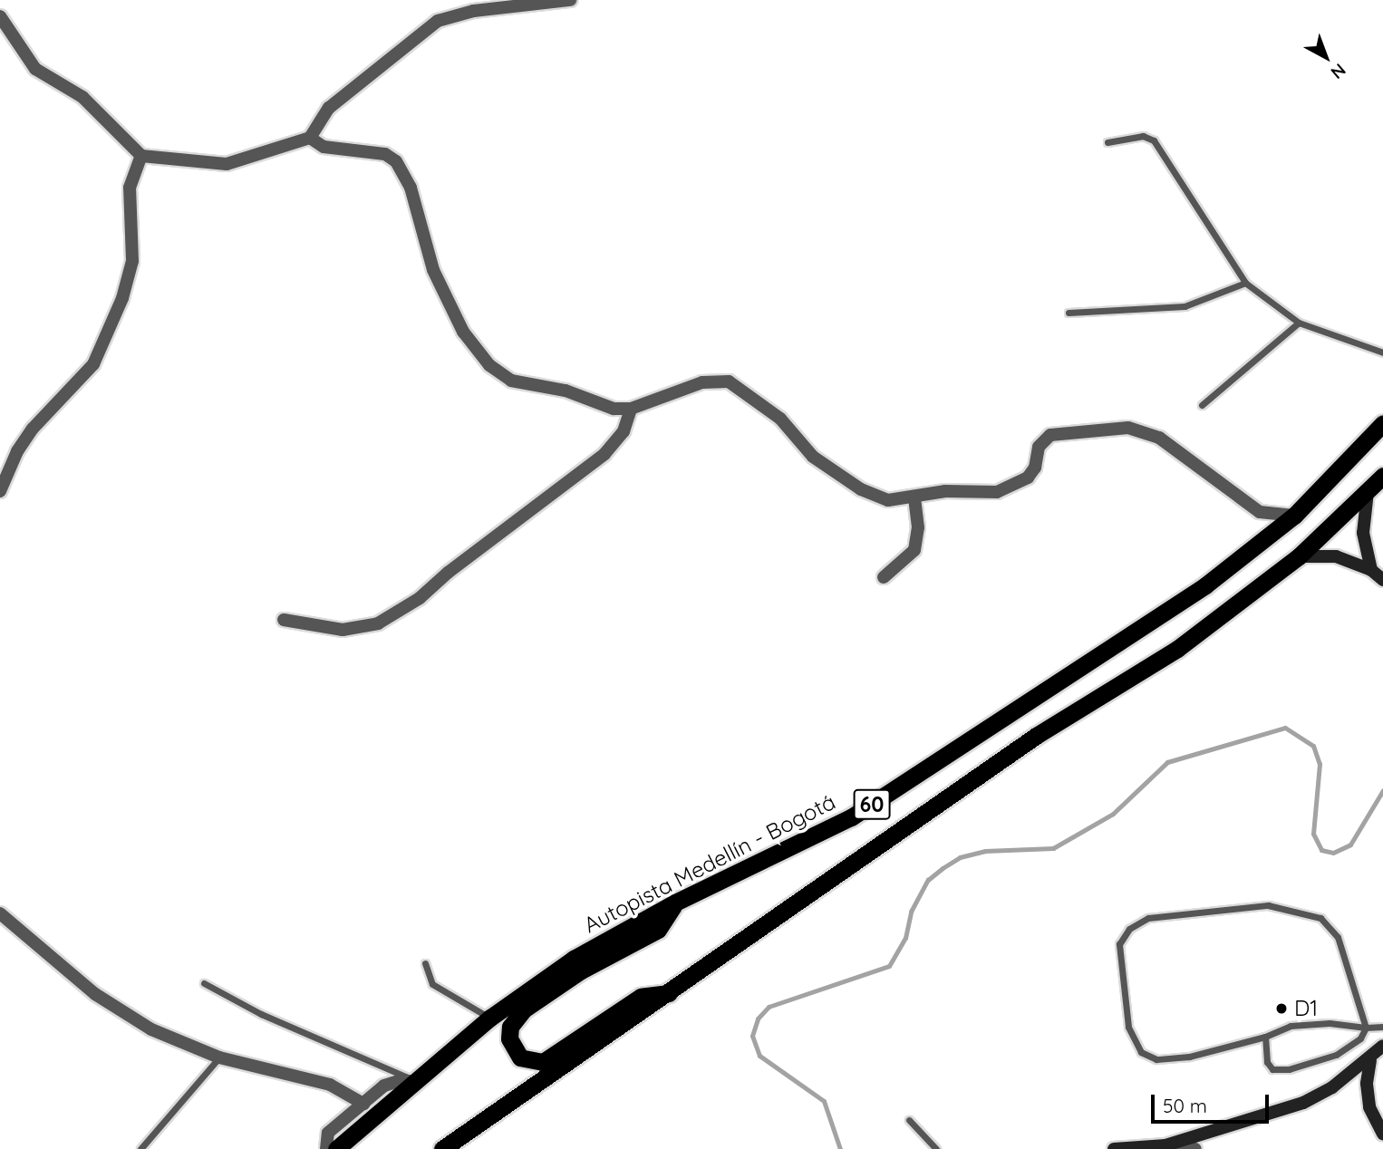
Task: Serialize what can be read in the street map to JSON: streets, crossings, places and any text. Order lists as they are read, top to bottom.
{
  "streets": {
    "highway": ["60", "Autopista Medellín - Bogotá"]
  },
  "places": ["D1"],
  "scale_bar": "50 m",
  "north": "bottom right"
}
